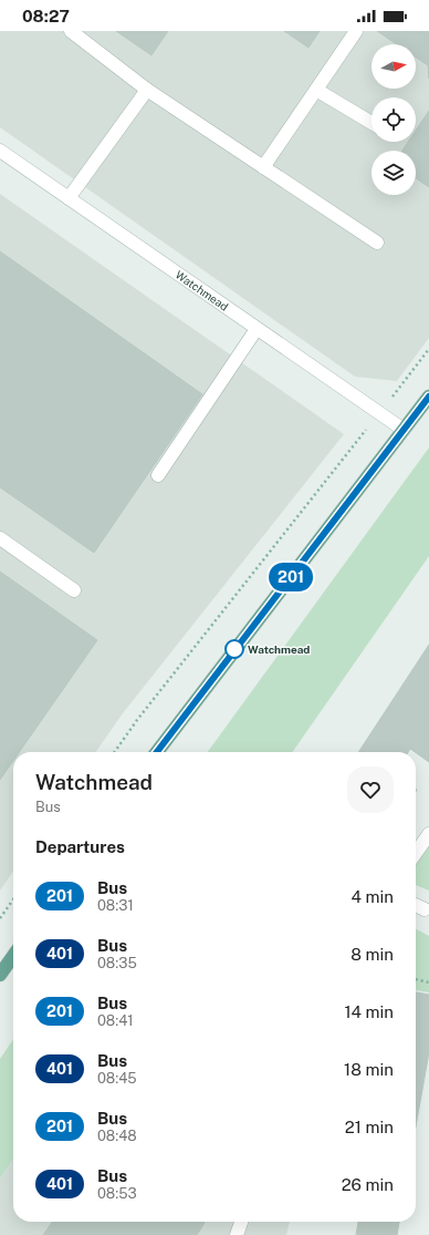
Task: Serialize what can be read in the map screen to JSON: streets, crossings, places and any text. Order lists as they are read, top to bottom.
{
  "streets": {
    "street": ["Watchmead"]
  },
  "places": ["Watchmead"],
  "lines": ["bus line 201"],
  "north": "right",
  "page": {
    "status": "08:27",
    "on_map": "201",
    "heading": [
      ["Watchmead", "Bus"],
      "Departures"
    ],
    "list": [
      {
        "mark": "201",
        "name": "Bus",
        "note": "08:31",
        "value": "4 min"
      },
      {
        "mark": "401",
        "name": "Bus",
        "note": "08:35",
        "value": "8 min"
      },
      {
        "mark": "201",
        "name": "Bus",
        "note": "08:41",
        "value": "14 min"
      },
      {
        "mark": "401",
        "name": "Bus",
        "note": "08:45",
        "value": "18 min"
      },
      {
        "mark": "201",
        "name": "Bus",
        "note": "08:48",
        "value": "21 min"
      },
      {
        "mark": "401",
        "name": "Bus",
        "note": "08:53",
        "value": "26 min"
      }
    ]
  }
}
